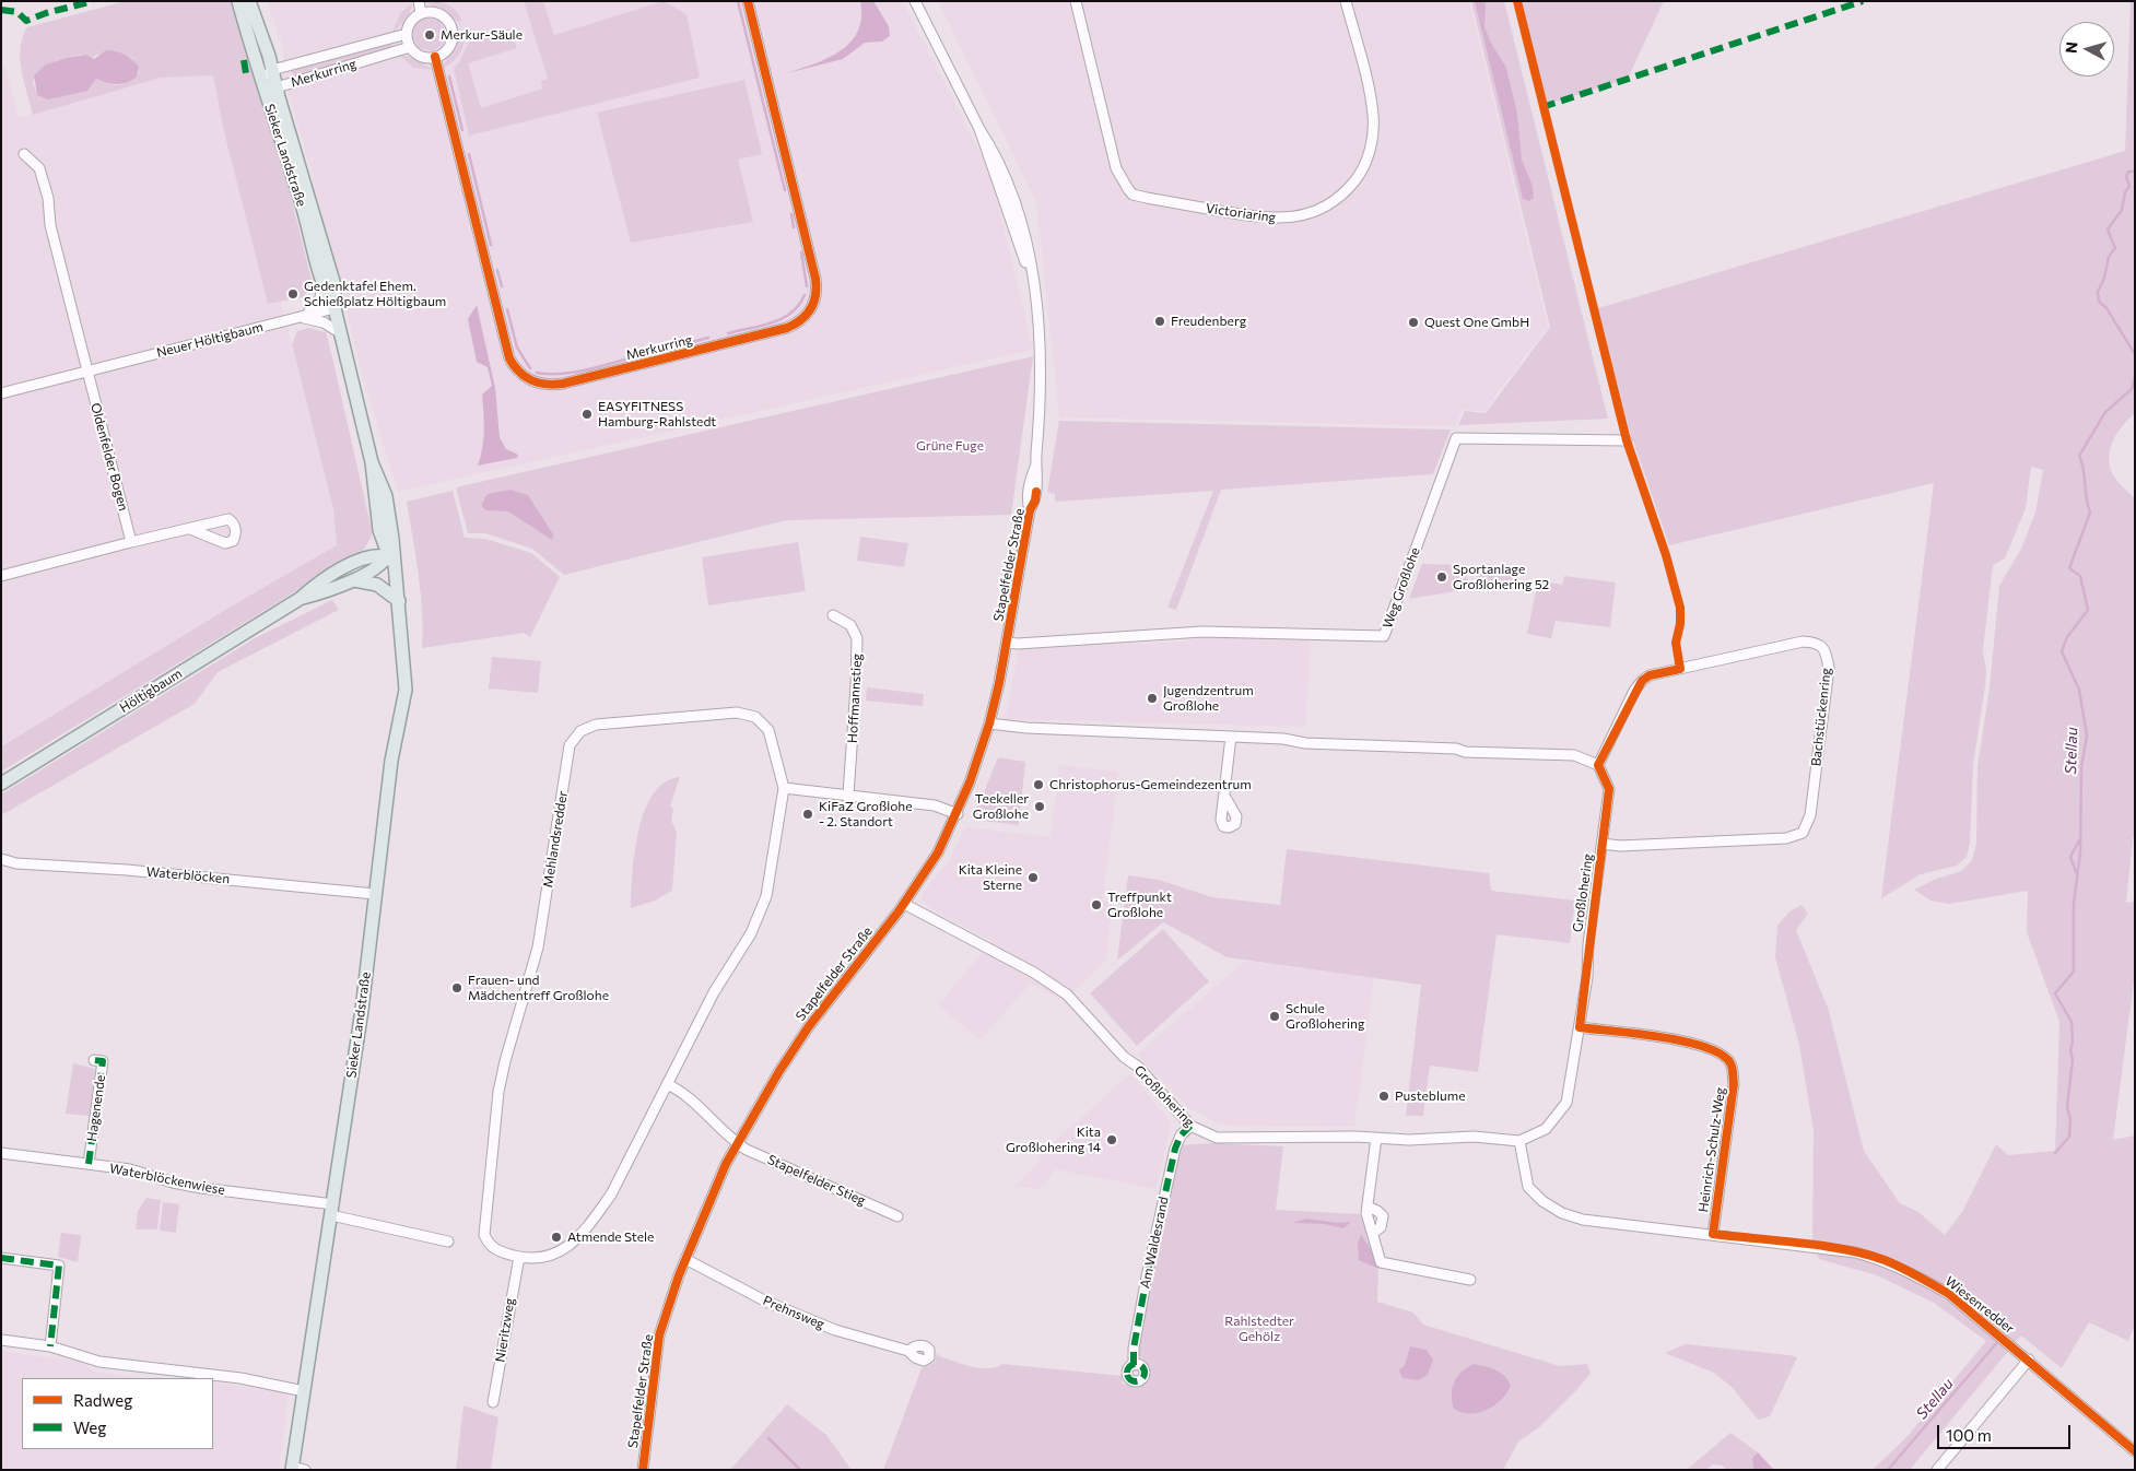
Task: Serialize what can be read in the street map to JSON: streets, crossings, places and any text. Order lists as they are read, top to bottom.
{
  "streets": {
    "main road": ["Sieker Landstraße", "Höltigbaum"],
    "street": [
      "Merkurring",
      "Victoriaring",
      "Neuer Höltigbaum",
      "Oldenfelder Bogen",
      "Stapelfelder Straße",
      "Weg Großlohe",
      "Hoffmannstieg",
      "Bachstückenring",
      "Mehlandsredder",
      "Waterblöcken",
      "Großlohering",
      "Hagenende",
      "Heinrich-Schulz-Weg",
      "Waterblöckenwiese",
      "Stapelfelder Stieg",
      "Am Waldesrand",
      "Wiesenredder",
      "Prehnsweg",
      "Nieritzweg"
    ]
  },
  "crossings": [
    ["Merkurring", "Sieker Landstraße"],
    ["Sieker Landstraße", "Neuer Höltigbaum"],
    ["Sieker Landstraße", "Höltigbaum"],
    ["Sieker Landstraße", "Waterblöcken"],
    ["Sieker Landstraße", "Waterblöckenwiese"],
    ["Neuer Höltigbaum", "Oldenfelder Bogen"],
    ["Stapelfelder Straße", "Weg Großlohe"],
    ["Stapelfelder Straße", "Großlohering"],
    ["Stapelfelder Straße", "Stapelfelder Stieg"],
    ["Stapelfelder Straße", "Prehnsweg"],
    ["Bachstückenring", "Großlohering"],
    ["Mehlandsredder", "Nieritzweg"],
    ["Großlohering", "Heinrich-Schulz-Weg"],
    ["Großlohering", "Am Waldesrand"],
    ["Großlohering", "Wiesenredder"],
    ["Hagenende", "Waterblöckenwiese"],
    ["Heinrich-Schulz-Weg", "Wiesenredder"]
  ],
  "water": ["Stellau"],
  "parks": ["Grüne Fuge", "Rahlstedter Gehölz"],
  "places": [
    "Merkur-Säule",
    "Gedenktafel Ehem. Schießplatz Höltigbaum",
    "Freudenberg",
    "Quest One GmbH",
    "EASYFITNESS Hamburg-Rahlstedt",
    "Sportanlage Großlohering 52",
    "Jugendzentrum Großlohe",
    "Christophorus-Gemeindezentrum",
    "Teekeller Großlohe",
    "KiFaZ Großlohe - 2. Standort",
    "Kita Kleine Sterne",
    "Treffpunkt Großlohe",
    "Frauen- und Mädchentreff Großlohe",
    "Schule Großlohering",
    "Pusteblume",
    "Kita Großlohering 14",
    "Atmende Stele"
  ],
  "legend": ["Radweg", "Weg"],
  "scale_bar": "100 m",
  "north": "left"
}
